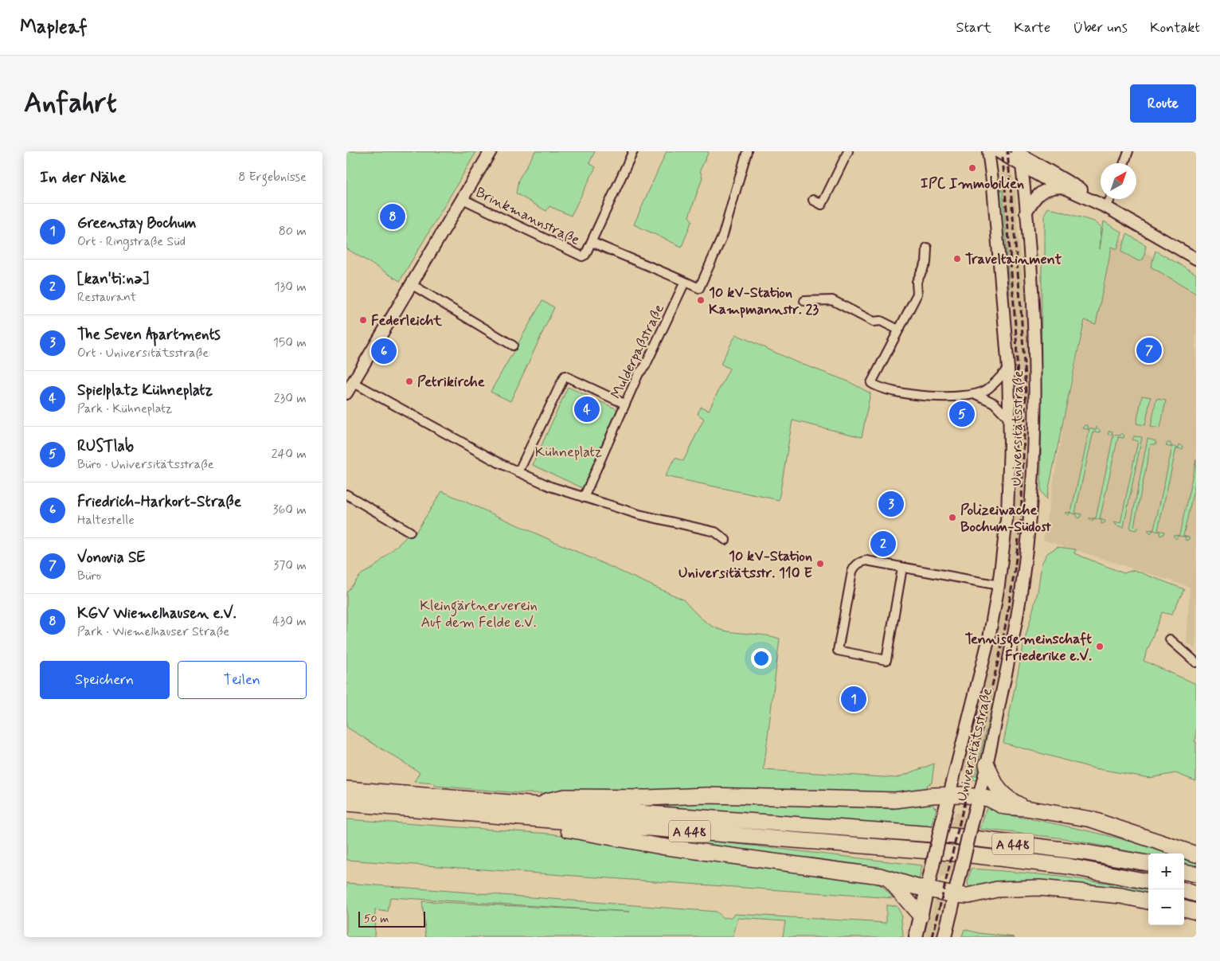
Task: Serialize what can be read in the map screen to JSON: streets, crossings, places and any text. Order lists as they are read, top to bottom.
{
  "streets": {
    "highway": ["A 448"],
    "main road": ["Universitätsstraße"],
    "street": ["Brinkmannstraße", "Mulderpaßstraße"]
  },
  "crossings": [
    ["Brinkmannstraße", "Mulderpaßstraße"]
  ],
  "parks": ["Kühneplatz", "Kleingärtnerverein Auf dem Felde e.V."],
  "places": [
    "IPC Immobilien",
    "Traveltainment",
    "10 kV-Station Kampmannstr. 23",
    "Federleicht",
    "Petrikirche",
    "Polizeiwache Bochum-Südost",
    "10 kV-Station Universitätsstr. 110 E",
    "Tennisgemeinschaft Friederike e.V."
  ],
  "scale_bar": "50 m",
  "north": "top right",
  "page": {
    "header": "Mapleaf",
    "nav": [
      "Start",
      "Karte",
      "Über uns",
      "Kontakt"
    ],
    "buttons": [
      "Route",
      ["Speichern", "Teilen"]
    ],
    "title": "Anfahrt",
    "heading": ["In der Nähe", "8 Ergebnisse"],
    "pins": [
      "8",
      "7",
      "6",
      "4",
      "5",
      "3",
      "2",
      "1"
    ],
    "list": [
      {
        "mark": "1",
        "name": "Greenstay Bochum",
        "note": "Ort · Ringstraße Süd",
        "value": "80 m"
      },
      {
        "mark": "2",
        "name": "[kanˈtiːnə]",
        "note": "Restaurant",
        "value": "130 m"
      },
      {
        "mark": "3",
        "name": "The Seven Apartments",
        "note": "Ort · Universitätsstraße",
        "value": "150 m"
      },
      {
        "mark": "4",
        "name": "Spielplatz Kühneplatz",
        "note": "Park · Kühneplatz",
        "value": "230 m"
      },
      {
        "mark": "5",
        "name": "RUSTlab",
        "note": "Büro · Universitätsstraße",
        "value": "240 m"
      },
      {
        "mark": "6",
        "name": "Friedrich-Harkort-Straße",
        "note": "Haltestelle",
        "value": "360 m"
      },
      {
        "mark": "7",
        "name": "Vonovia SE",
        "note": "Büro",
        "value": "370 m"
      },
      {
        "mark": "8",
        "name": "KGV Wiemelhausen e.V.",
        "note": "Park · Wiemelhauser Straße",
        "value": "430 m"
      }
    ],
    "map_buttons": ["+", "−"],
    "scale": "50 m"
  }
}
